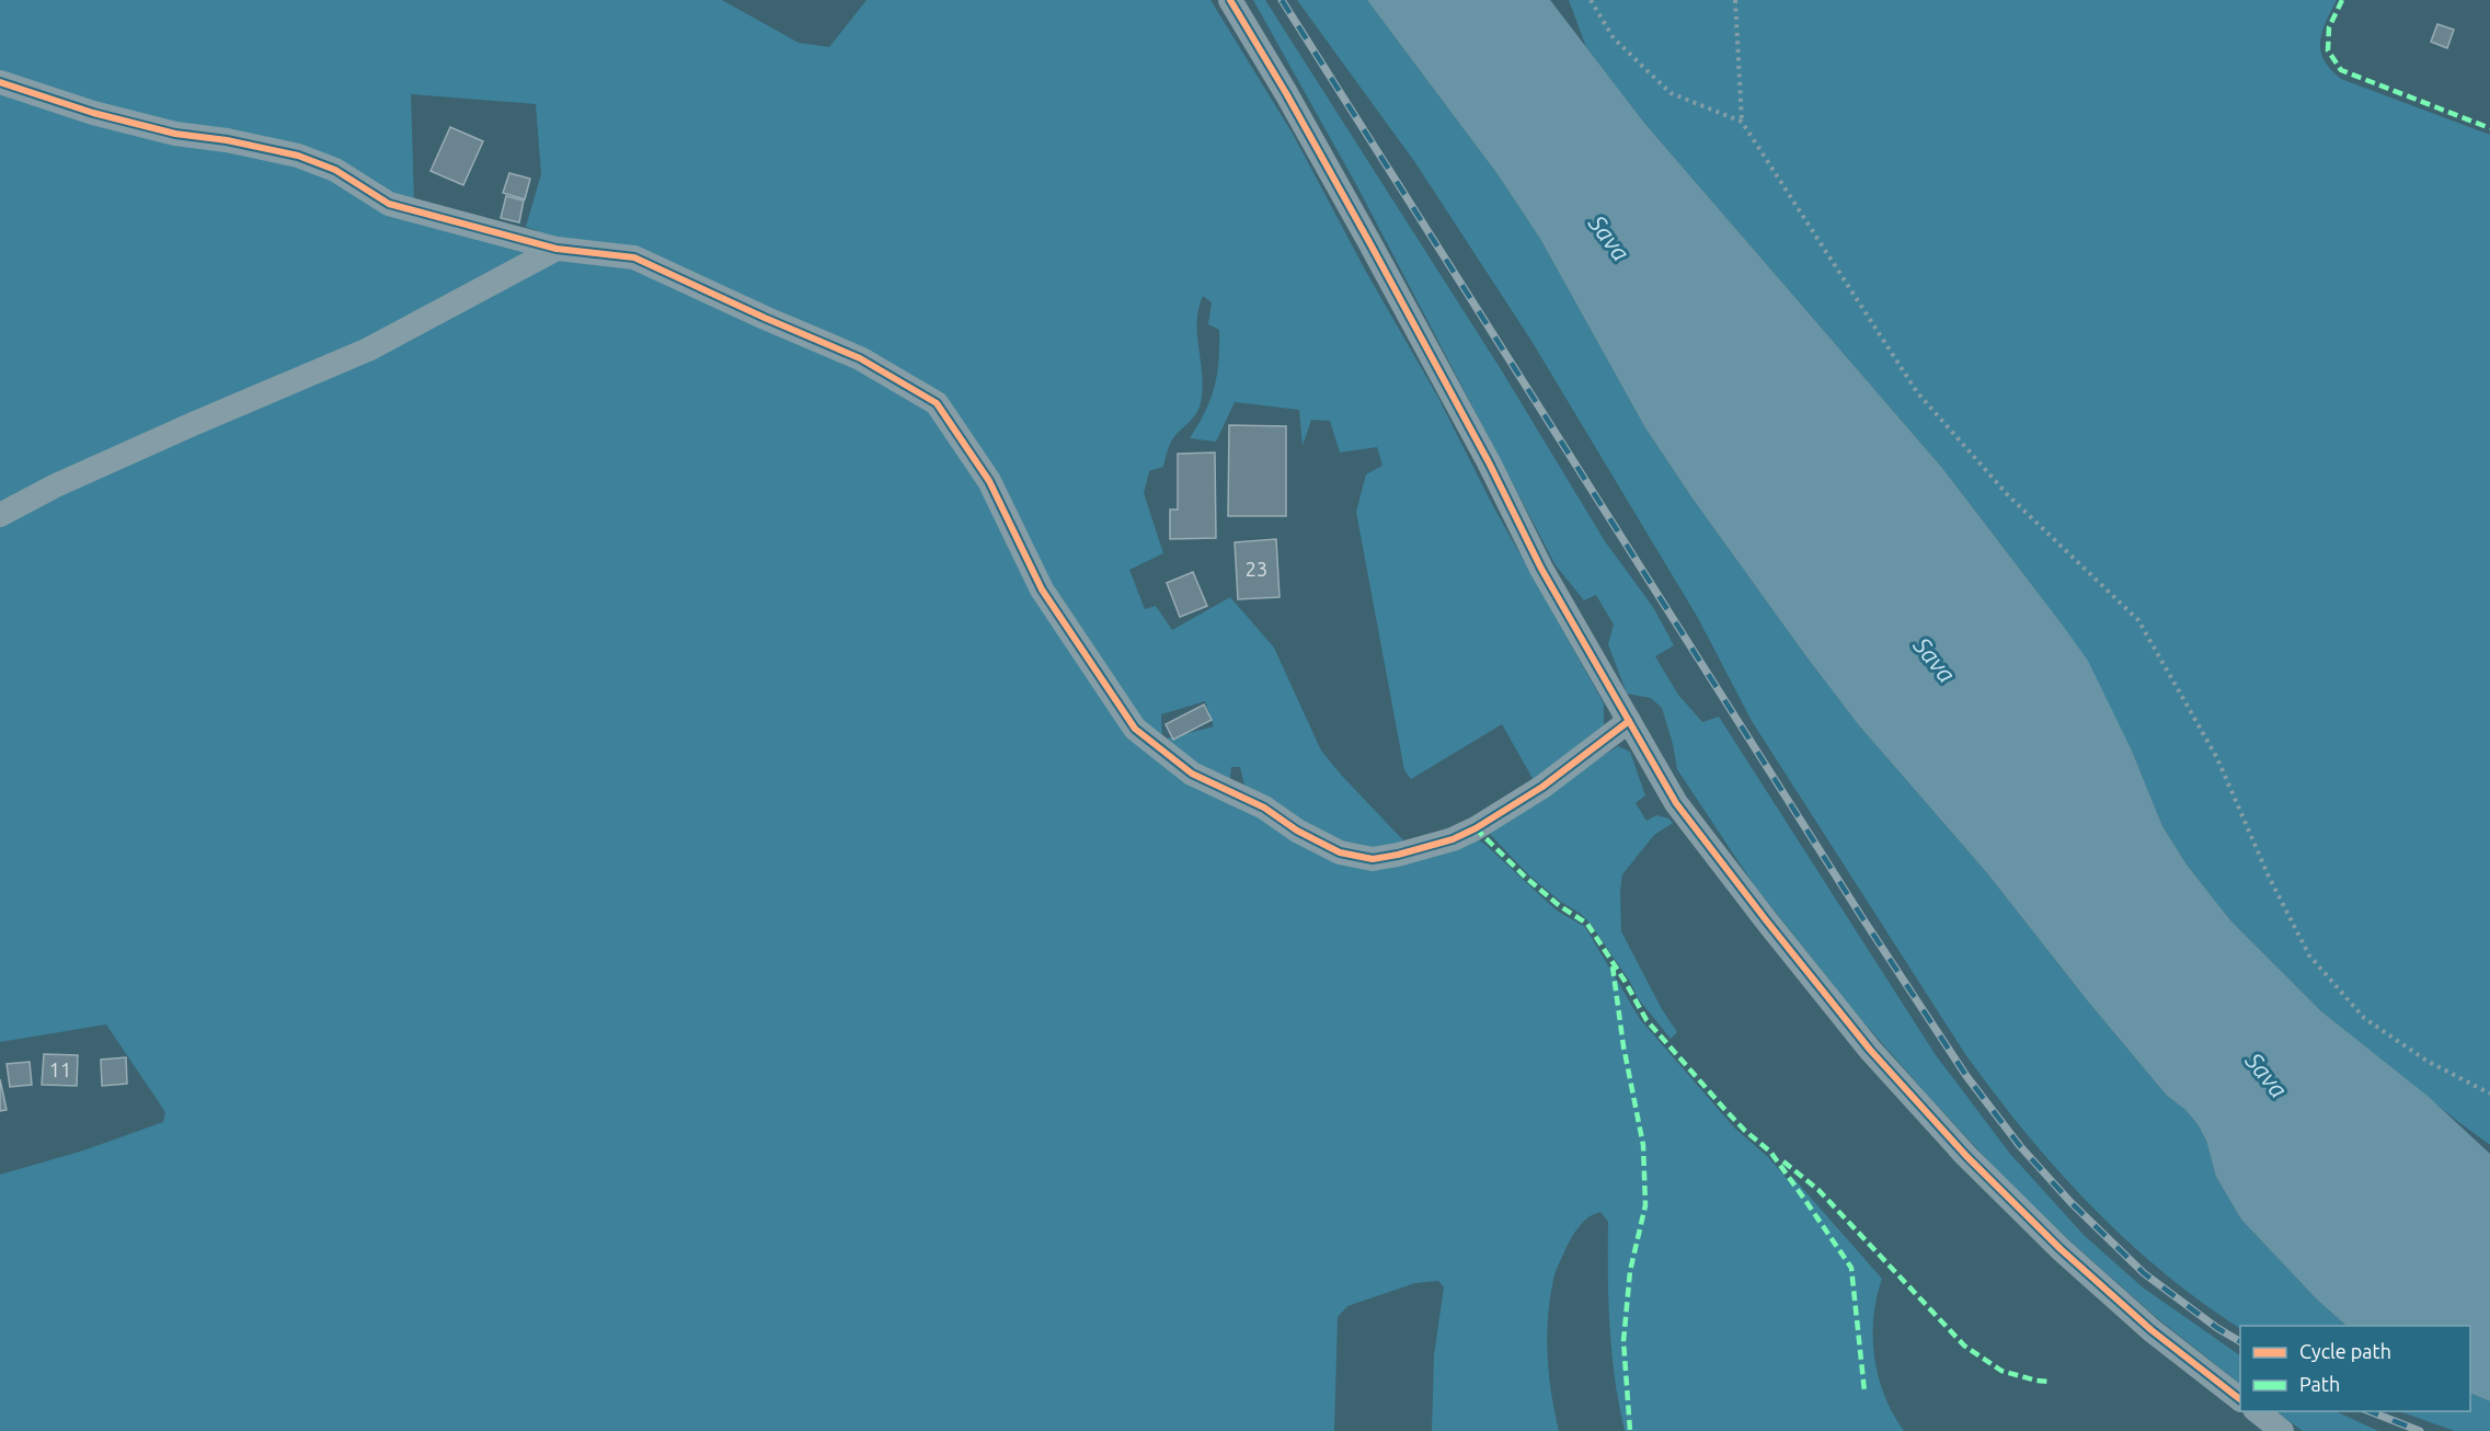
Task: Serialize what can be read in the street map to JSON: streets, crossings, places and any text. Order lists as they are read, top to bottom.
{
  "water": ["Sava"],
  "house_numbers": ["23", "11"],
  "legend": ["Cycle path", "Path"]
}
